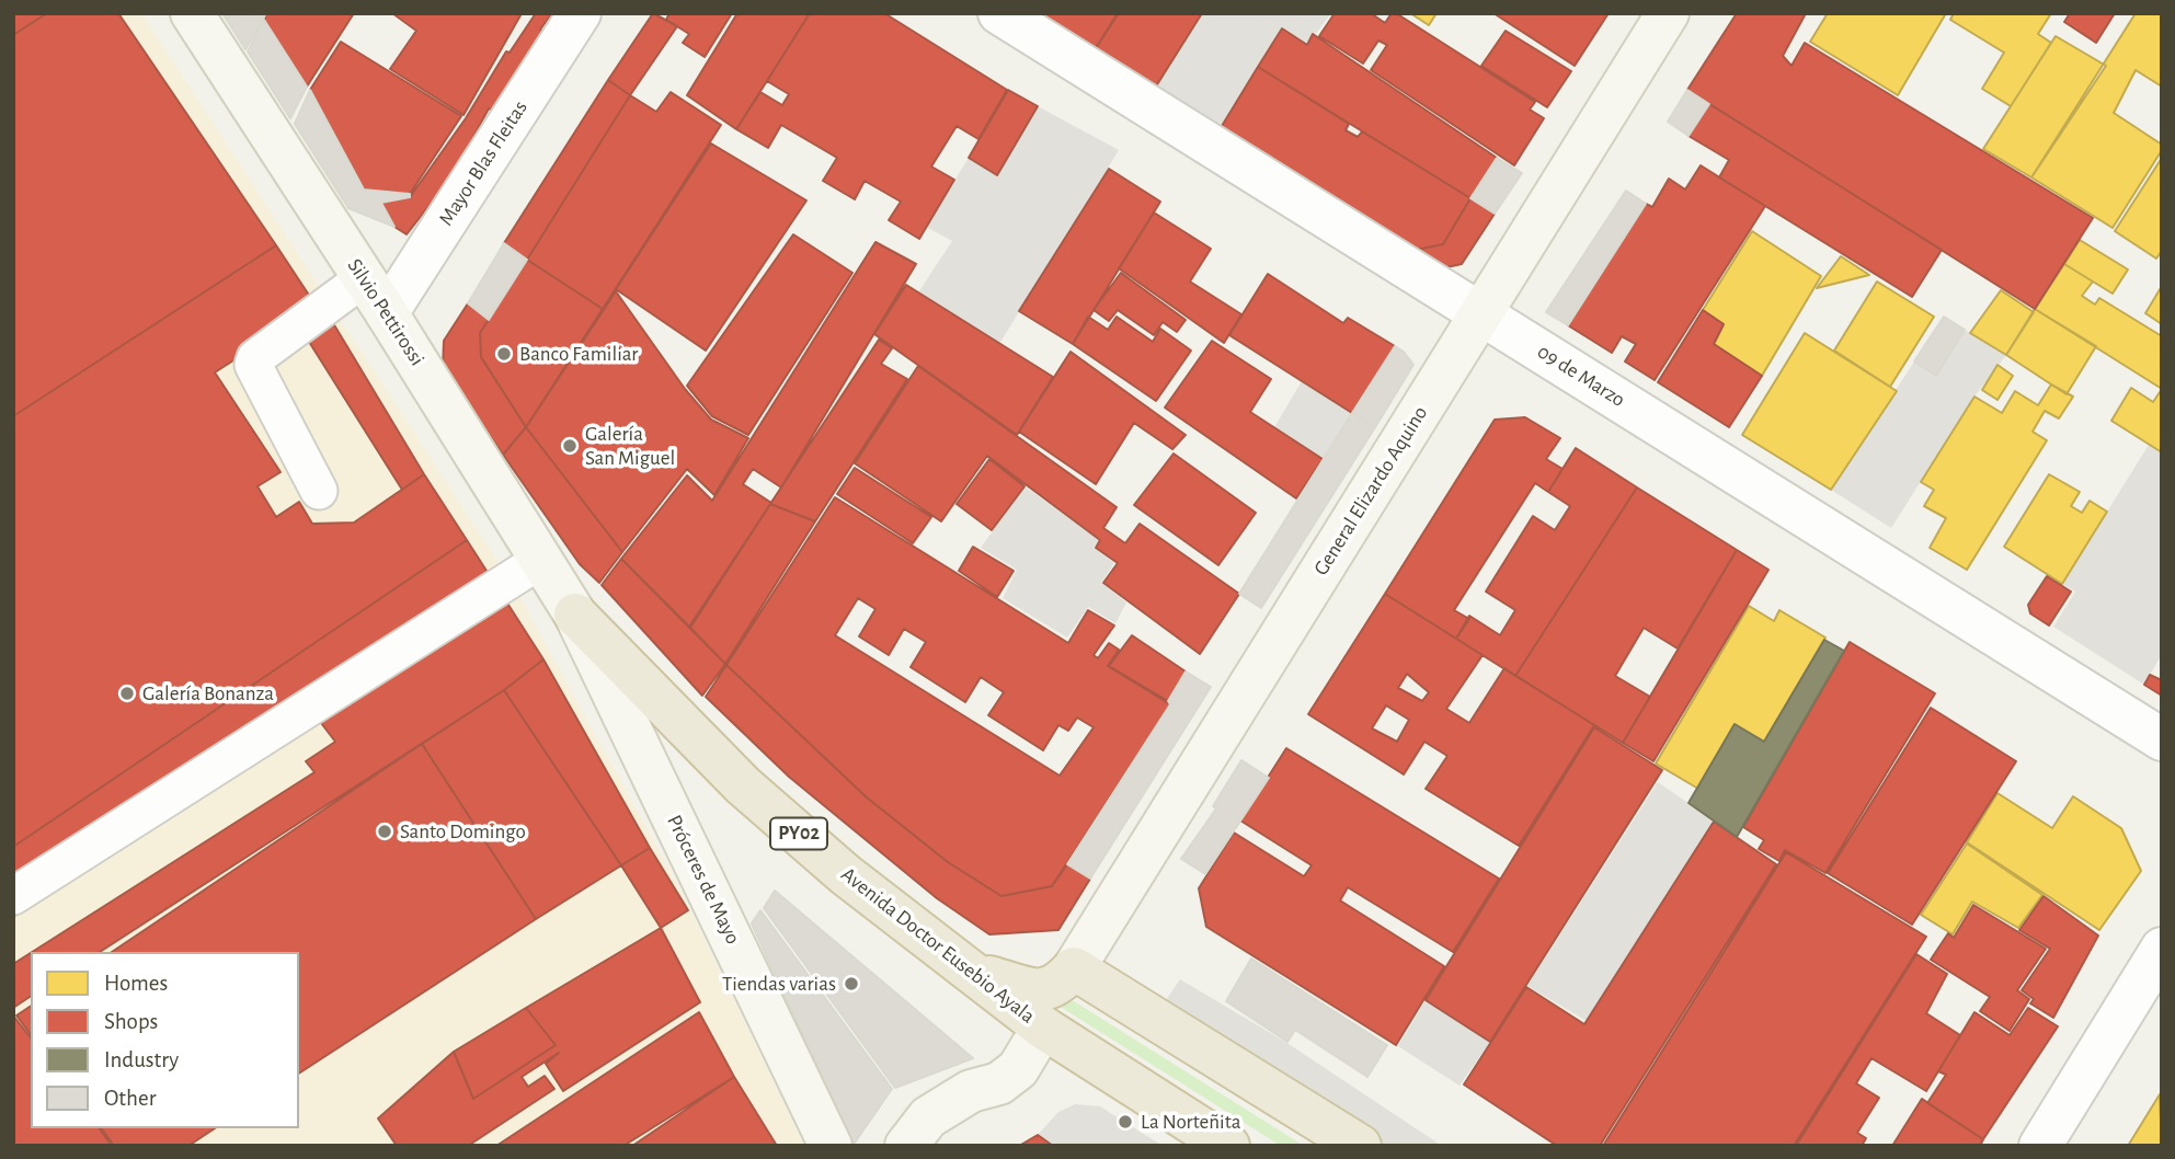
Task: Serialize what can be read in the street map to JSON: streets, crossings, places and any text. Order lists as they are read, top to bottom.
{
  "streets": {
    "highway": ["PY02", "Avenida Doctor Eusebio Ayala"],
    "main road": ["Silvio Pettirossi", "General Elizardo Aquino", "Próceres de Mayo"],
    "street": ["Mayor Blas Fleitas", "09 de Marzo"]
  },
  "crossings": [
    ["Mayor Blas Fleitas", "Silvio Pettirossi"],
    ["Silvio Pettirossi", "Próceres de Mayo"],
    ["Silvio Pettirossi", "Avenida Doctor Eusebio Ayala"],
    ["09 de Marzo", "General Elizardo Aquino"],
    ["Próceres de Mayo", "Avenida Doctor Eusebio Ayala"]
  ],
  "places": [
    "Banco Familiar",
    "Galería San Miguel",
    "Galería Bonanza",
    "Santo Domingo",
    "Tiendas varias",
    "La Norteñita"
  ],
  "legend": [
    "Homes",
    "Shops",
    "Industry",
    "Other"
  ]
}
